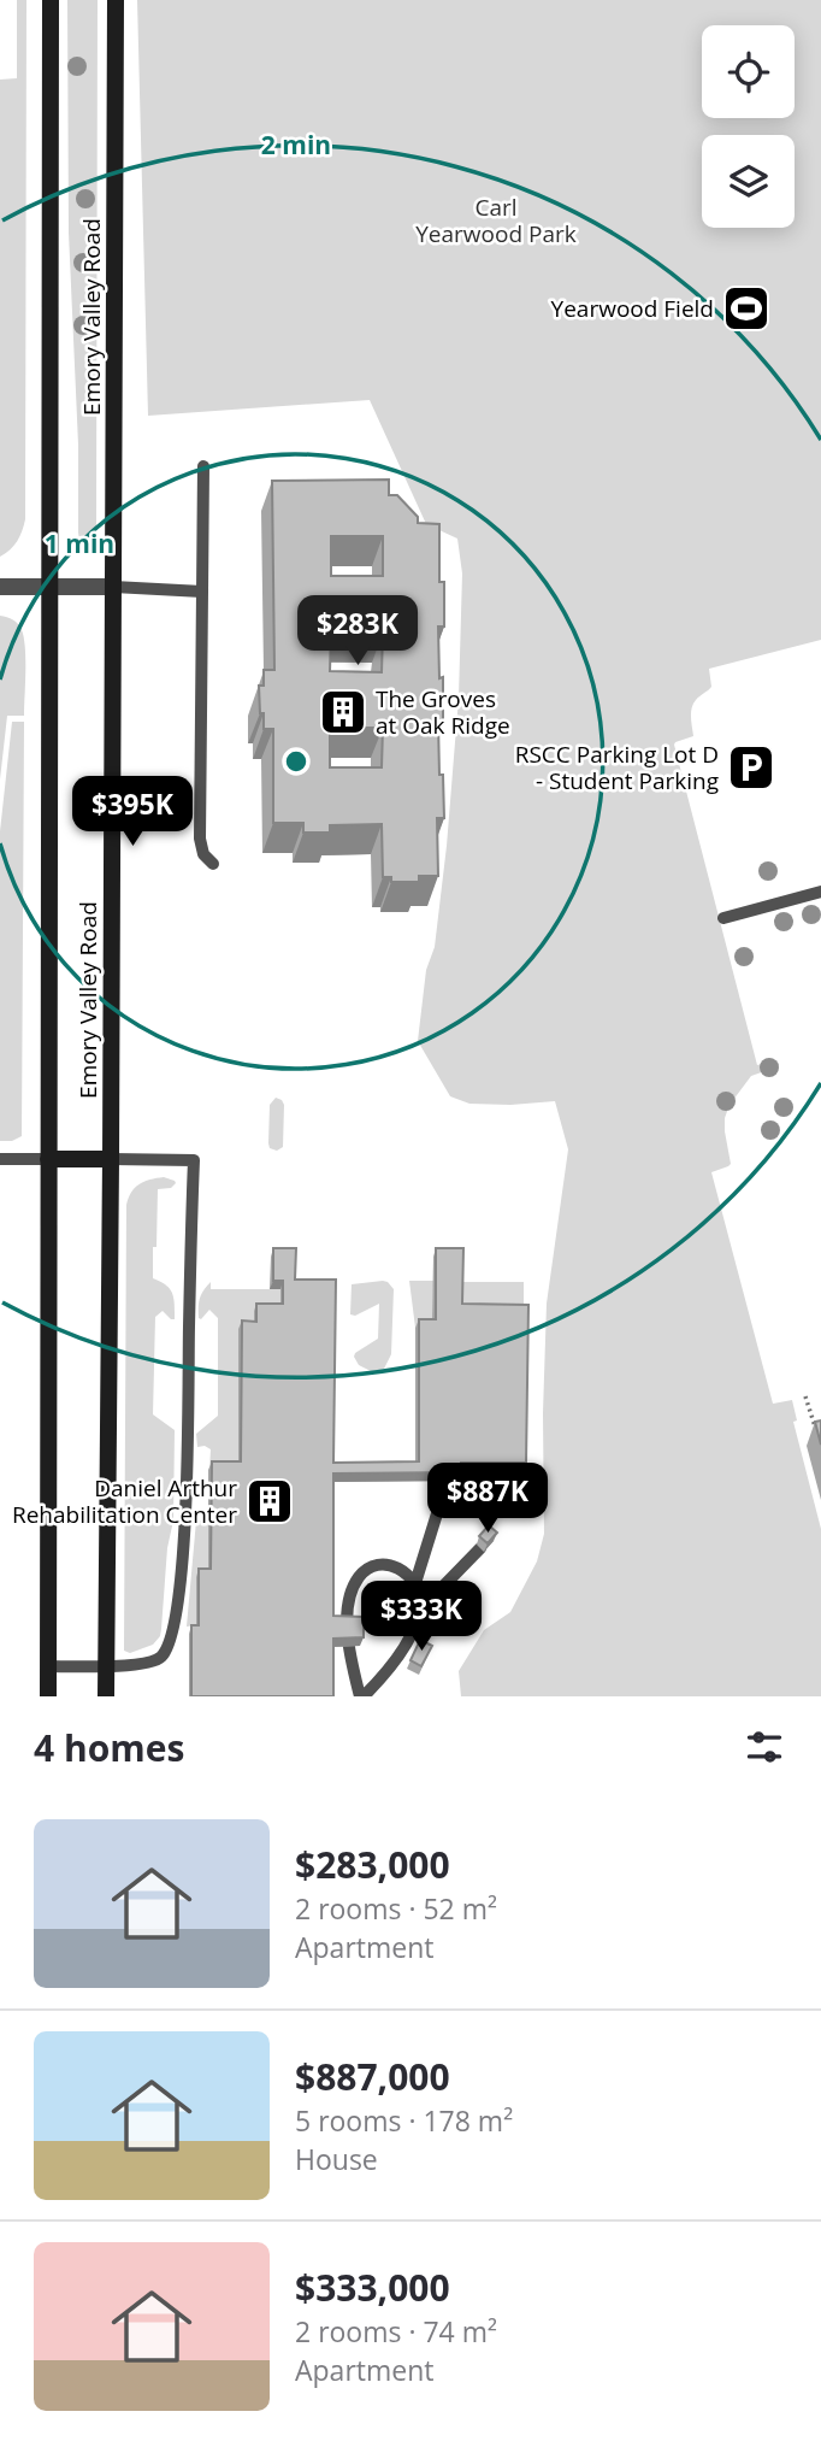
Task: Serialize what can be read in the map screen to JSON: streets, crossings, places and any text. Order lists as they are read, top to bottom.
{
  "streets": {
    "main road": ["Emory Valley Road"]
  },
  "parks": ["Carl Yearwood Park"],
  "places": {
    "sports": ["Yearwood Field"],
    "building": ["The Groves at Oak Ridge", "Daniel Arthur Rehabilitation Center"],
    "parking": ["RSCC Parking Lot D - Student Parking"]
  },
  "page": {
    "price": [
      "$283K",
      "$395K",
      "$887K",
      "$333K"
    ],
    "heading": "4 homes",
    "list": [
      {
        "name": "$283,000",
        "note": "2 rooms · 52 m² · Apartment"
      },
      {
        "name": "$887,000",
        "note": "5 rooms · 178 m² · House"
      },
      {
        "name": "$333,000",
        "note": "2 rooms · 74 m² · Apartment"
      }
    ]
  },
  "rings": ["2 min", "1 min"]
}
